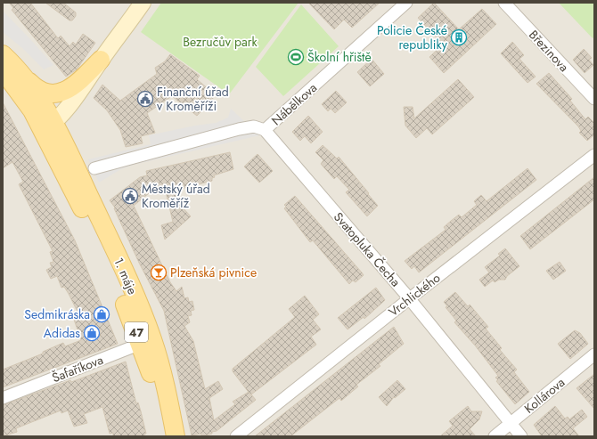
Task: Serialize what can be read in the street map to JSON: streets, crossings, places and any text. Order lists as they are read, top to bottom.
{
  "streets": {
    "main road": ["1. máje", "47"],
    "street": [
      "Březinova",
      "Nábělkova",
      "Svatopluka Čecha",
      "Vrchlického",
      "Šafaříkova",
      "Kollárova"
    ]
  },
  "crossings": [
    ["Nábělkova", "Svatopluka Čecha"],
    ["Svatopluka Čecha", "Vrchlického"],
    ["Svatopluka Čecha", "Kollárova"],
    ["1. máje", "47"],
    ["1. máje", "Šafaříkova"]
  ],
  "parks": ["Bezručův park"],
  "places": {
    "building": ["Policie České republiky"],
    "sports": ["Školní hřiště"],
    "public building": ["Finanční úřad v Kroměříži", "Městský úřad Kroměříž"],
    "bar": ["Plzeňská pivnice"],
    "shop": ["Sedmikráska", "Adidas"]
  }
}
